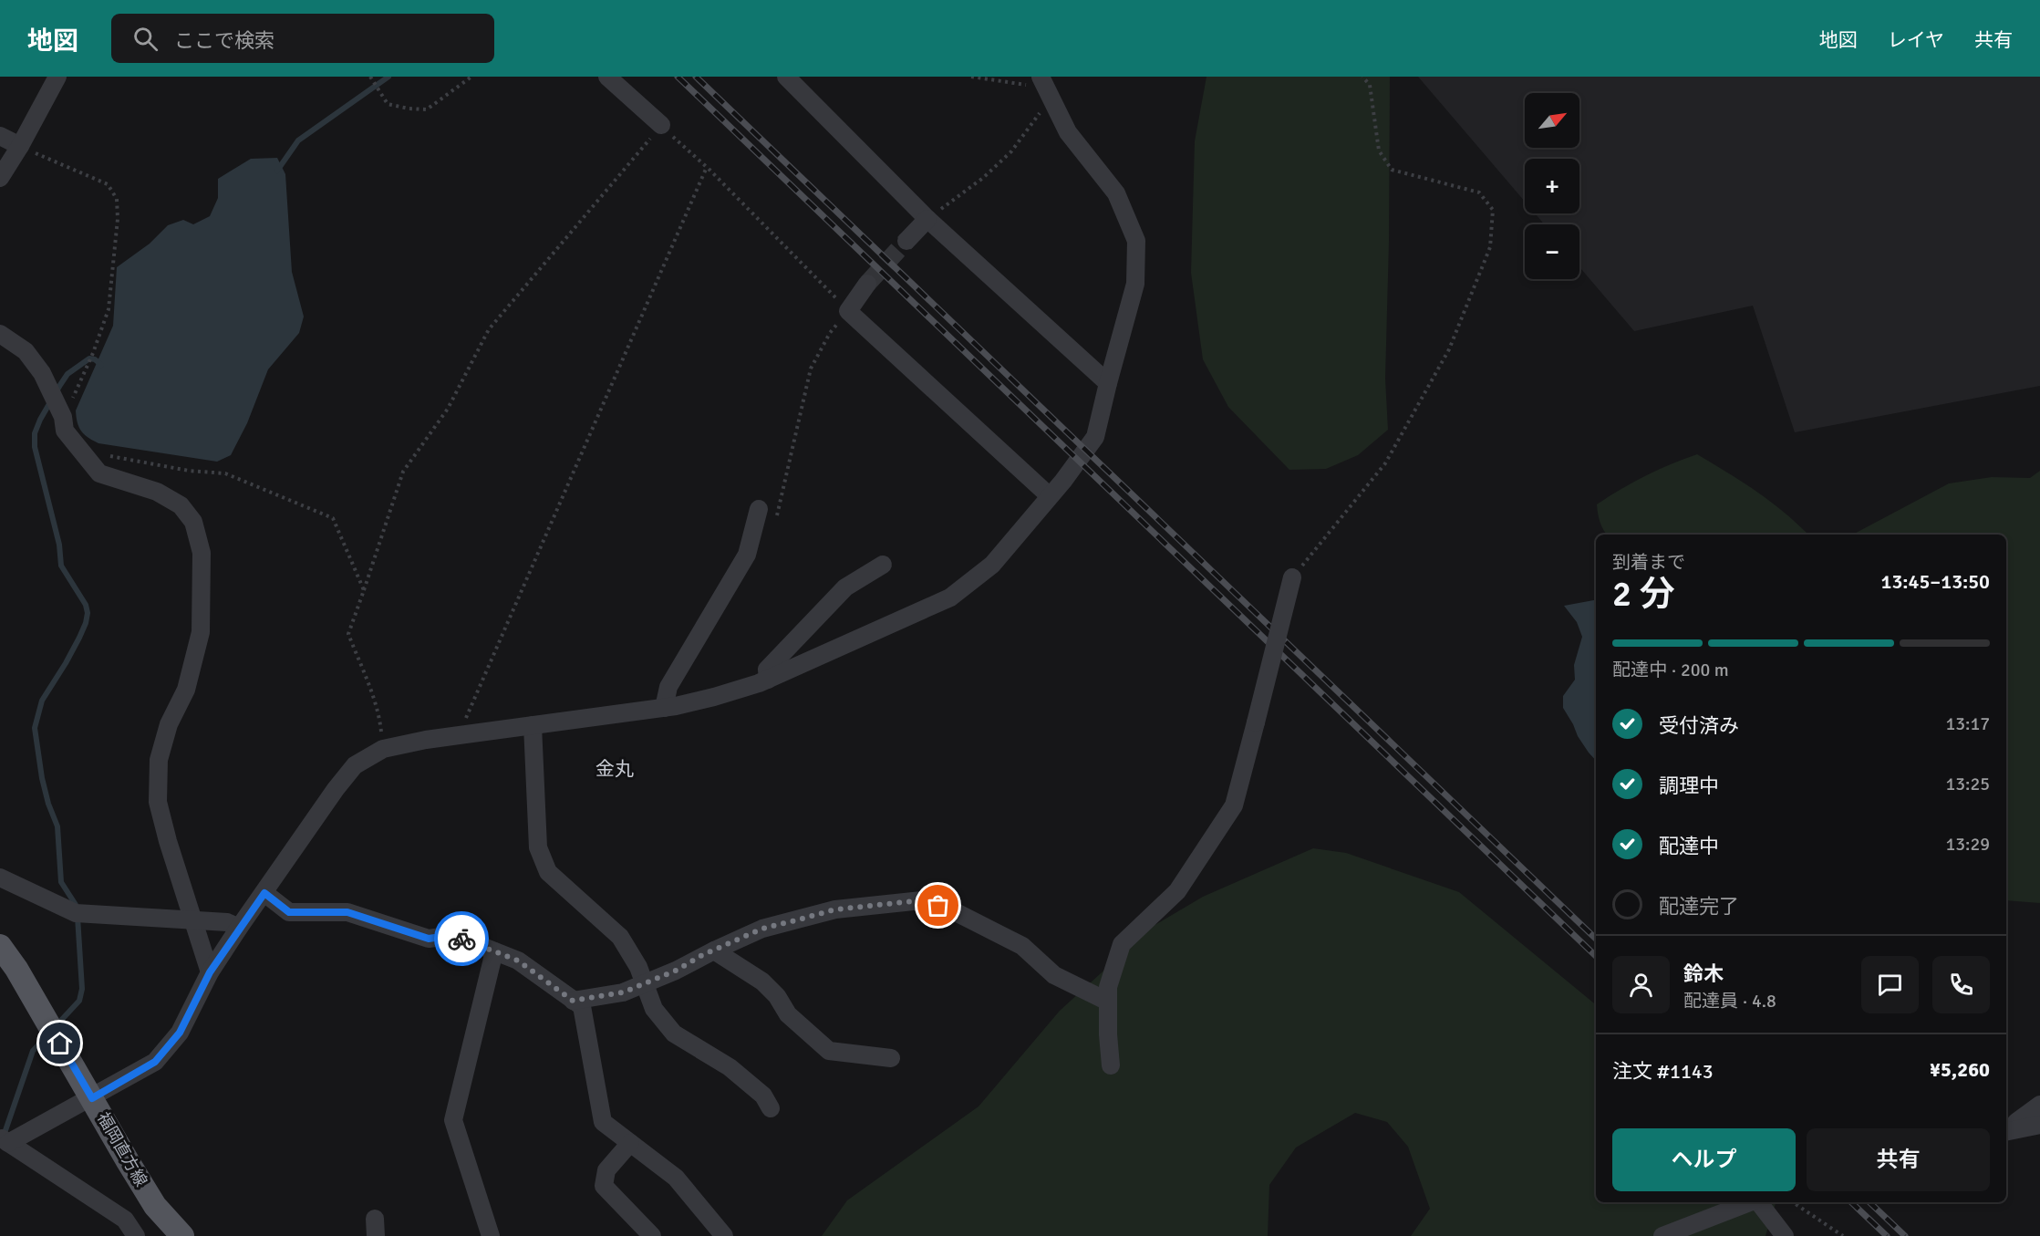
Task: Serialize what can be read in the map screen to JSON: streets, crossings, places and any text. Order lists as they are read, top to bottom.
{
  "streets": {
    "main road": ["福岡直方線"]
  },
  "districts": ["金丸"],
  "north": "top right",
  "page": {
    "header": "地図",
    "search": "ここで検索",
    "nav": ["地図", "レイヤ", "共有"],
    "map_buttons": ["+", "−"],
    "heading": ["2 分", "到着まで", "13:45–13:50"],
    "panel": [
      "鈴木",
      "配達員 · 4.8",
      "注文 #1143",
      "¥5,260"
    ],
    "bar": "配達中 · 200 m",
    "list": [
      ["受付済み", "13:17"],
      ["調理中", "13:25"],
      ["配達中", "13:29"],
      "配達完了"
    ],
    "buttons": ["ヘルプ", "共有"]
  }
}
